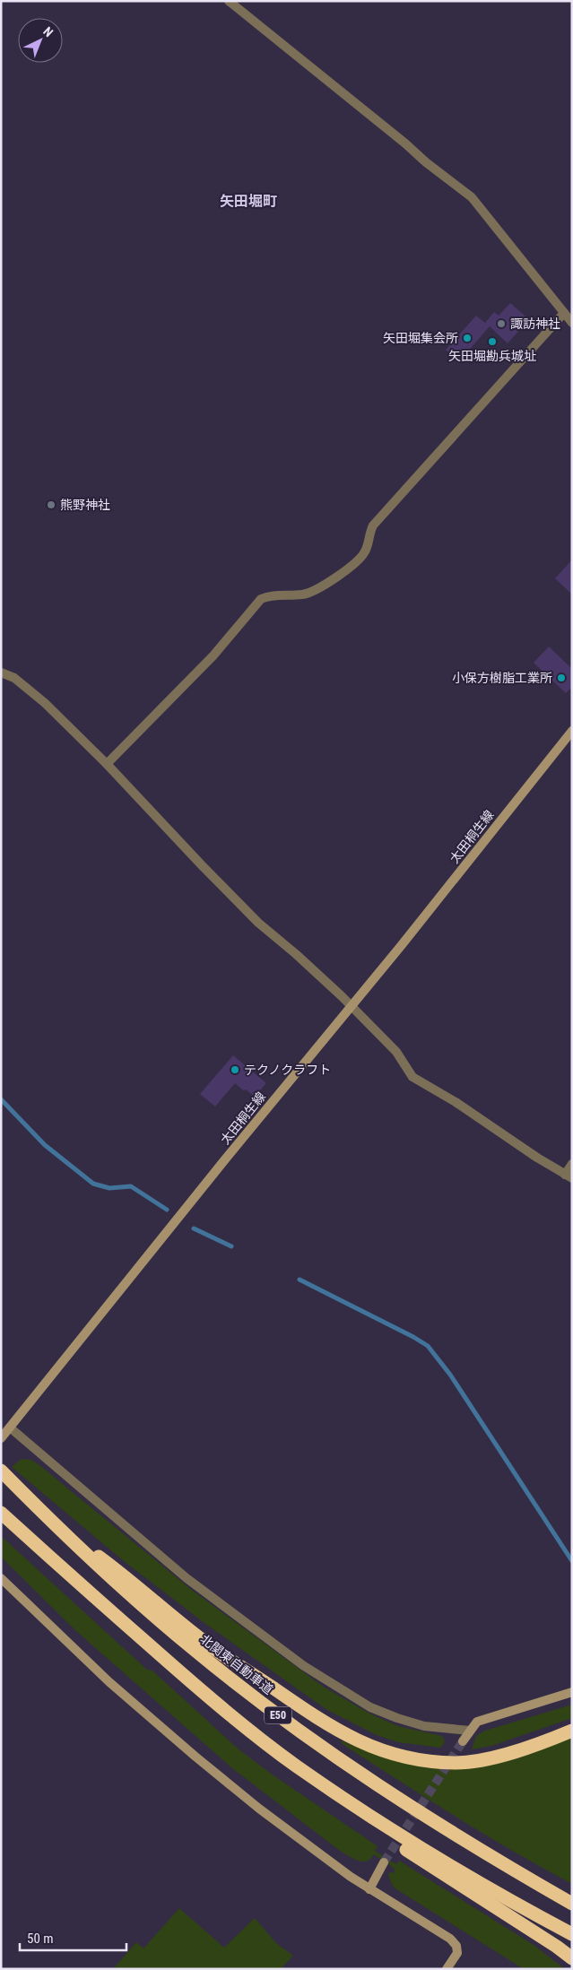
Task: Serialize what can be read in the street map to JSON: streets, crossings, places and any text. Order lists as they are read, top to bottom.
{
  "streets": {
    "highway": ["北関東自動車道", "E50"],
    "main road": ["太田桐生線"]
  },
  "districts": ["矢田堀町"],
  "places": [
    "諏訪神社",
    "矢田堀集会所",
    "矢田堀勘兵城址",
    "熊野神社",
    "小保方樹脂工業所",
    "テクノクラフト"
  ],
  "scale_bar": "50 m",
  "north": "top right"
}
